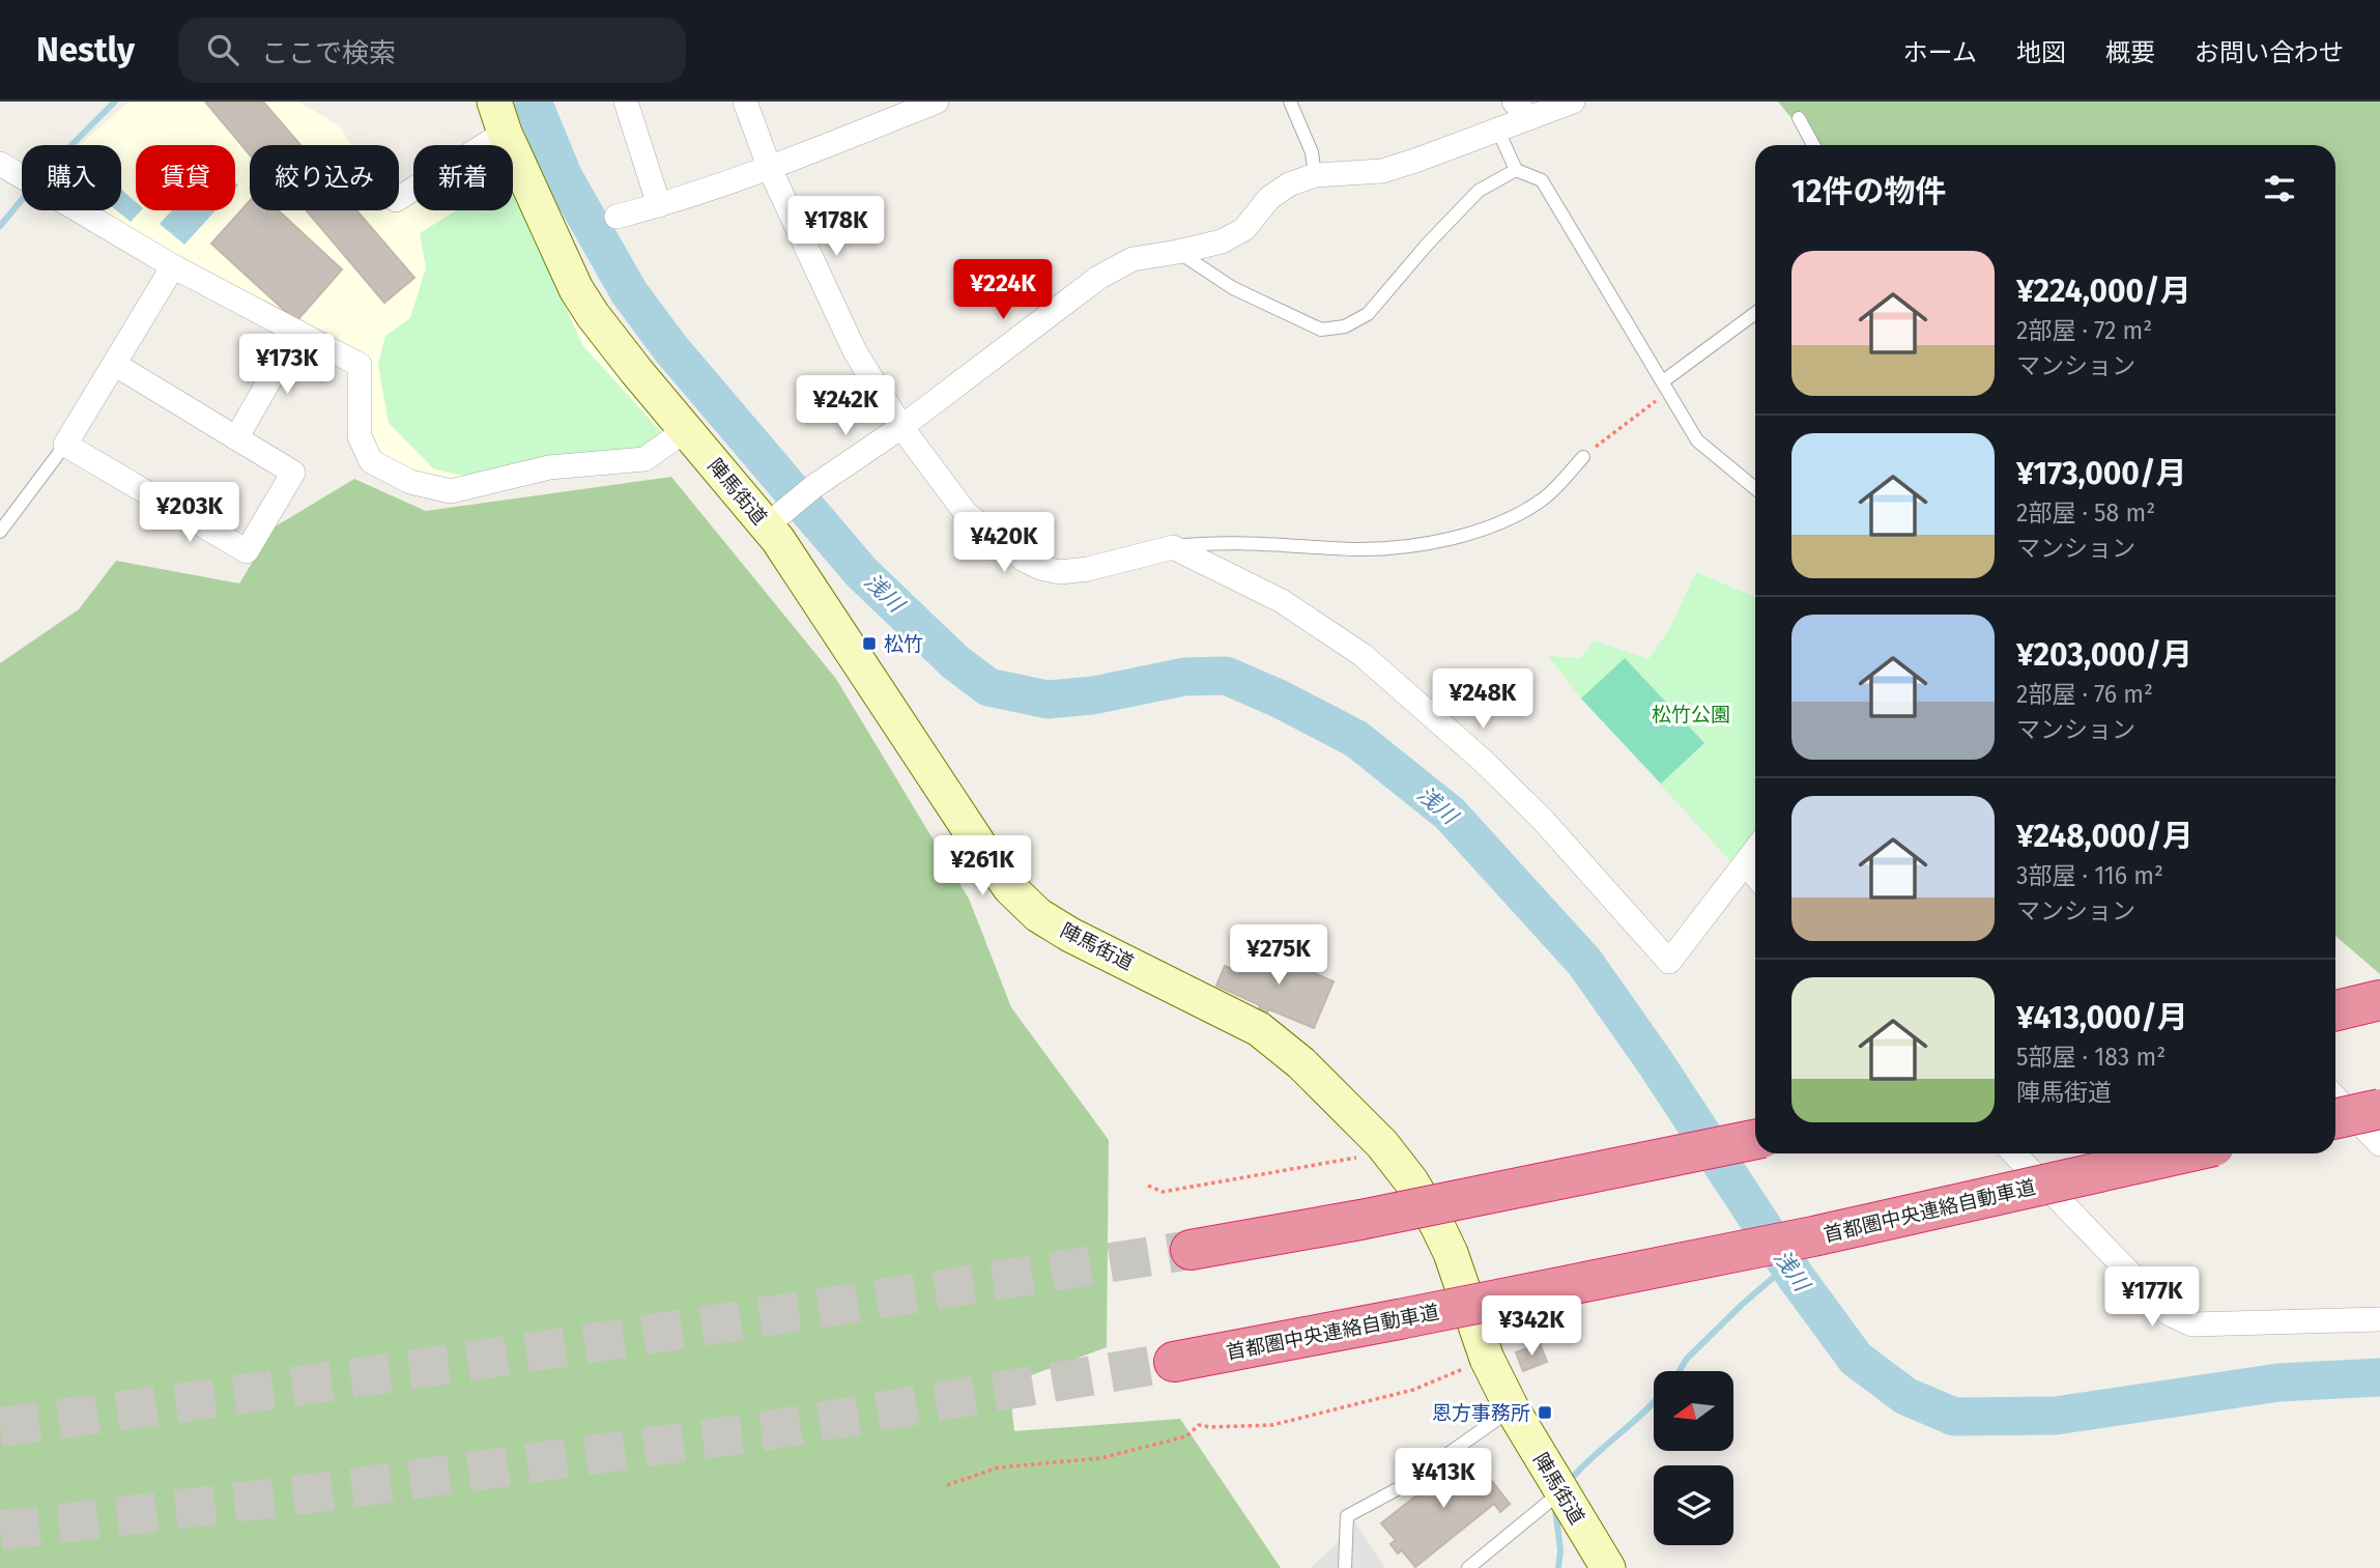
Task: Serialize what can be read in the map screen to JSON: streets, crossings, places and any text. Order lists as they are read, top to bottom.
{
  "streets": {
    "highway": ["首都圏中央連絡自動車道"],
    "main road": ["陣馬街道"]
  },
  "water": ["浅川"],
  "parks": ["松竹公園"],
  "places": {
    "transit": ["松竹", "恩方事務所"]
  },
  "north": "left",
  "page": {
    "header": "Nestly",
    "search": "ここで検索",
    "nav": [
      "ホーム",
      "地図",
      "概要",
      "お問い合わせ"
    ],
    "chip": [
      "購入",
      "賃貸",
      "絞り込み",
      "新着"
    ],
    "heading": "12件の物件",
    "price": [
      "¥178K",
      "¥224K",
      "¥173K",
      "¥242K",
      "¥203K",
      "¥420K",
      "¥248K",
      "¥261K",
      "¥275K",
      "¥177K",
      "¥342K",
      "¥413K"
    ],
    "list": [
      {
        "name": "¥224,000/月",
        "note": "2部屋 · 72 m² · マンション"
      },
      {
        "name": "¥173,000/月",
        "note": "2部屋 · 58 m² · マンション"
      },
      {
        "name": "¥203,000/月",
        "note": "2部屋 · 76 m² · マンション"
      },
      {
        "name": "¥248,000/月",
        "note": "3部屋 · 116 m² · マンション"
      },
      {
        "name": "¥413,000/月",
        "note": "5部屋 · 183 m² · 陣馬街道"
      }
    ]
  }
}
